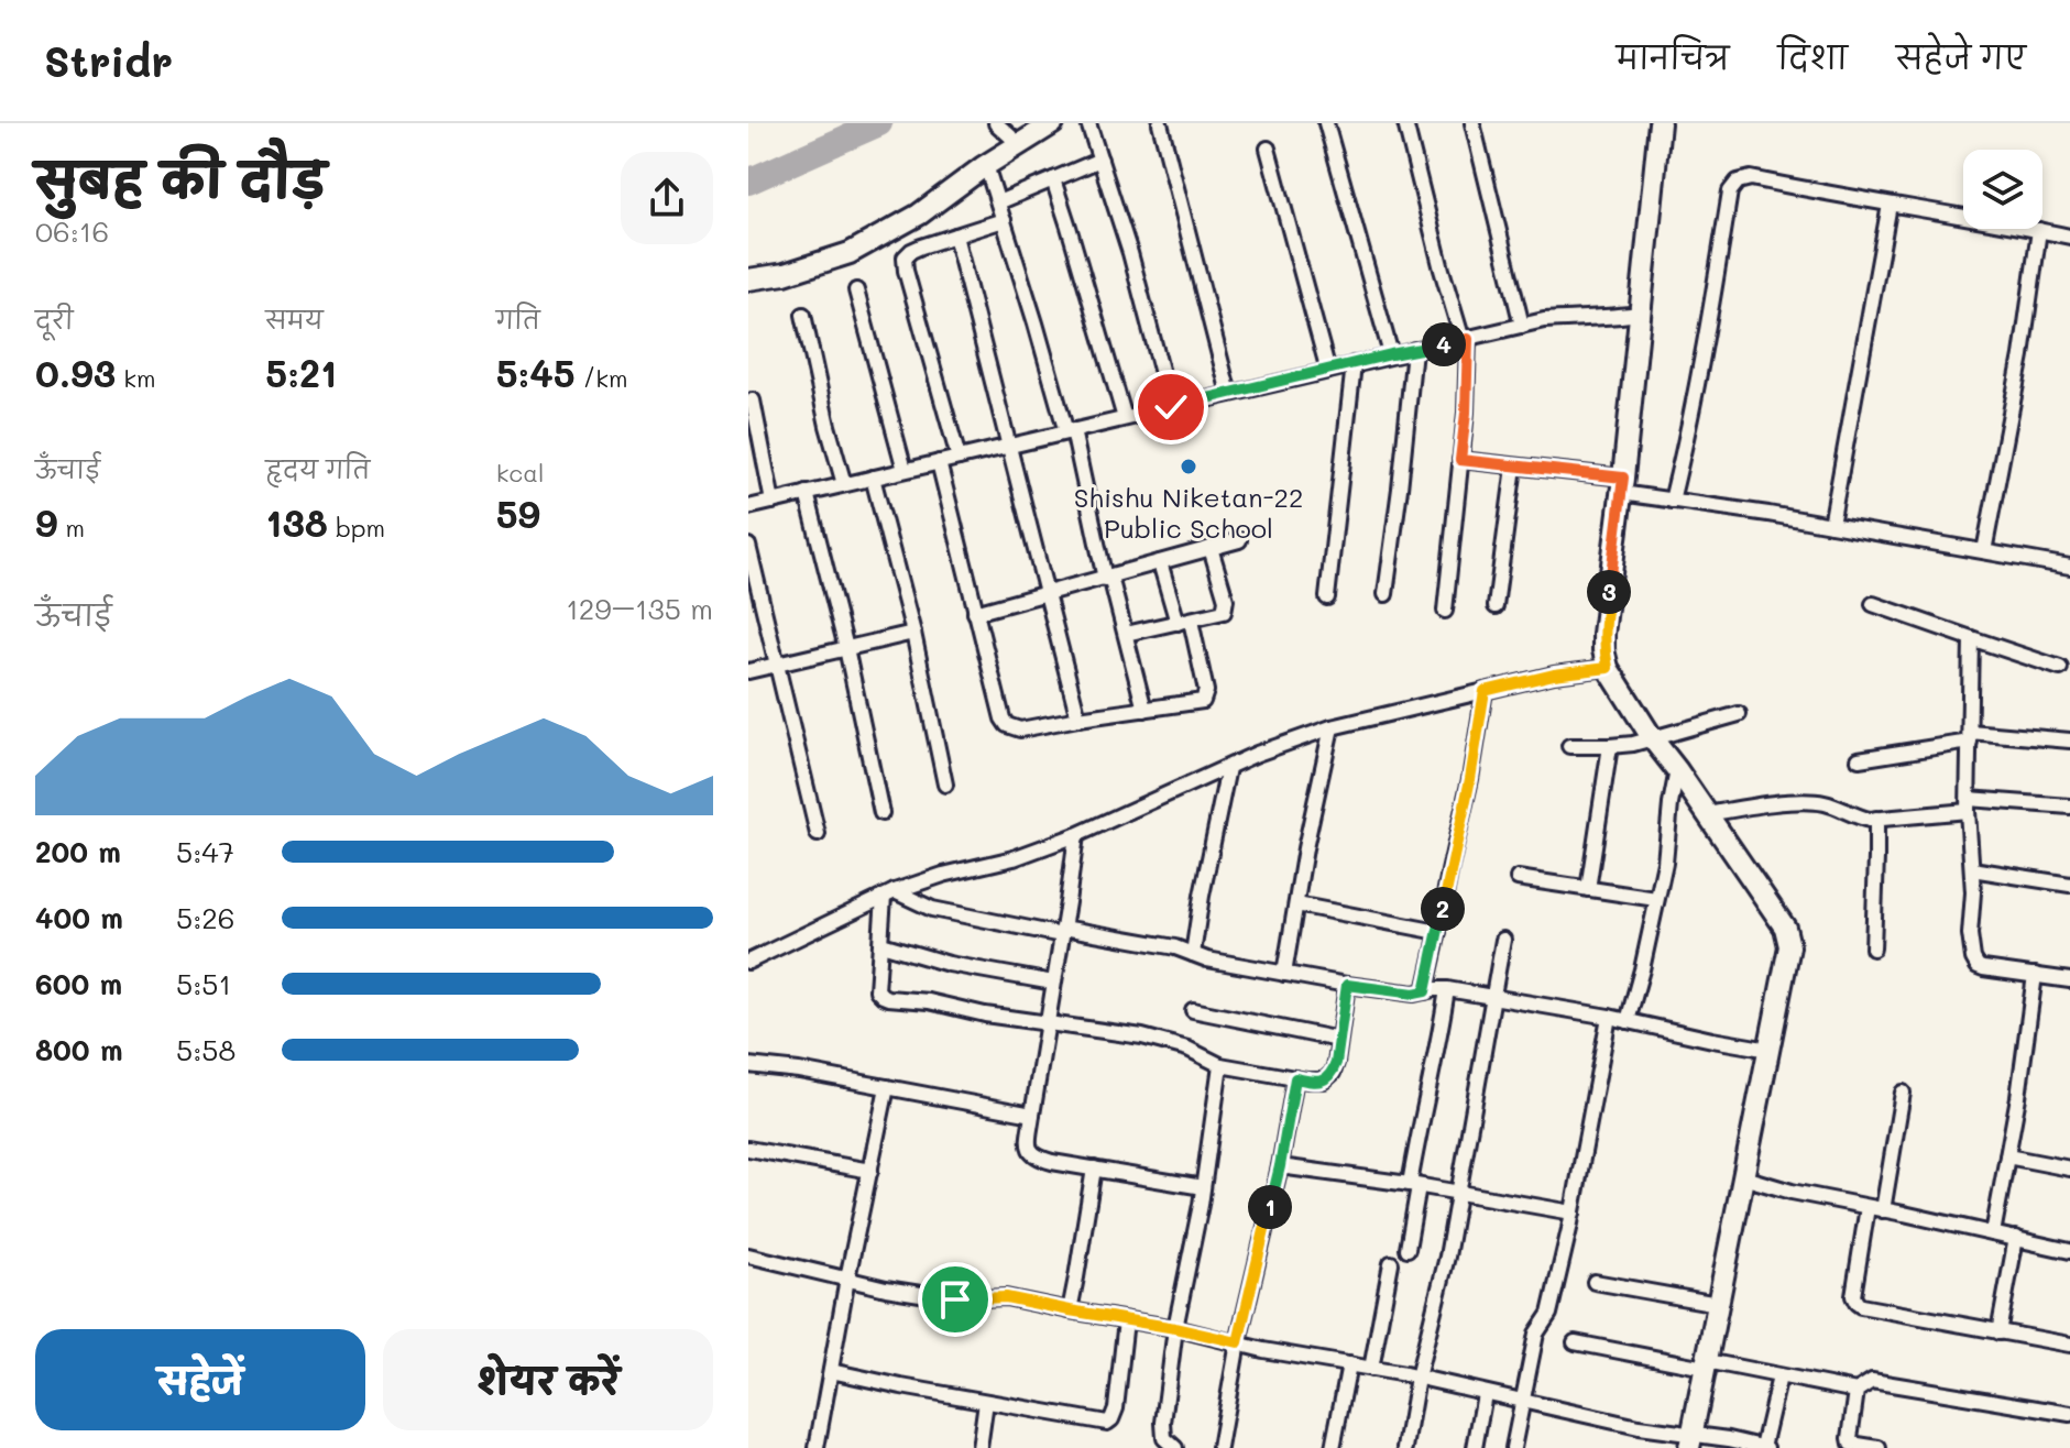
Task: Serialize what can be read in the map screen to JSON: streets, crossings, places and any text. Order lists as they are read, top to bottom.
{
  "places": ["Shishu Niketan-22 Public School"],
  "page": {
    "header": "Stridr",
    "nav": ["मानचित्र", "दिशा", "सहेजे गए"],
    "heading": ["सुबह की दौड़", "06:16"],
    "stats": [
      ["दूरी", "0.93 km"],
      ["समय", "5:21"],
      ["गति", "5:45 /km"],
      ["ऊँचाई", "9 m"],
      ["हृदय गति", "138 bpm"],
      ["kcal", "59"]
    ],
    "pins": [
      "4",
      "3",
      "2",
      "1"
    ],
    "chart": ["ऊँचाई", "129–135 m"],
    "list": [
      {
        "name": "200 m",
        "note": "5:47"
      },
      {
        "name": "400 m",
        "note": "5:26"
      },
      {
        "name": "600 m",
        "note": "5:51"
      },
      {
        "name": "800 m",
        "note": "5:58"
      }
    ],
    "buttons": ["सहेजें", "शेयर करें"]
  }
}
